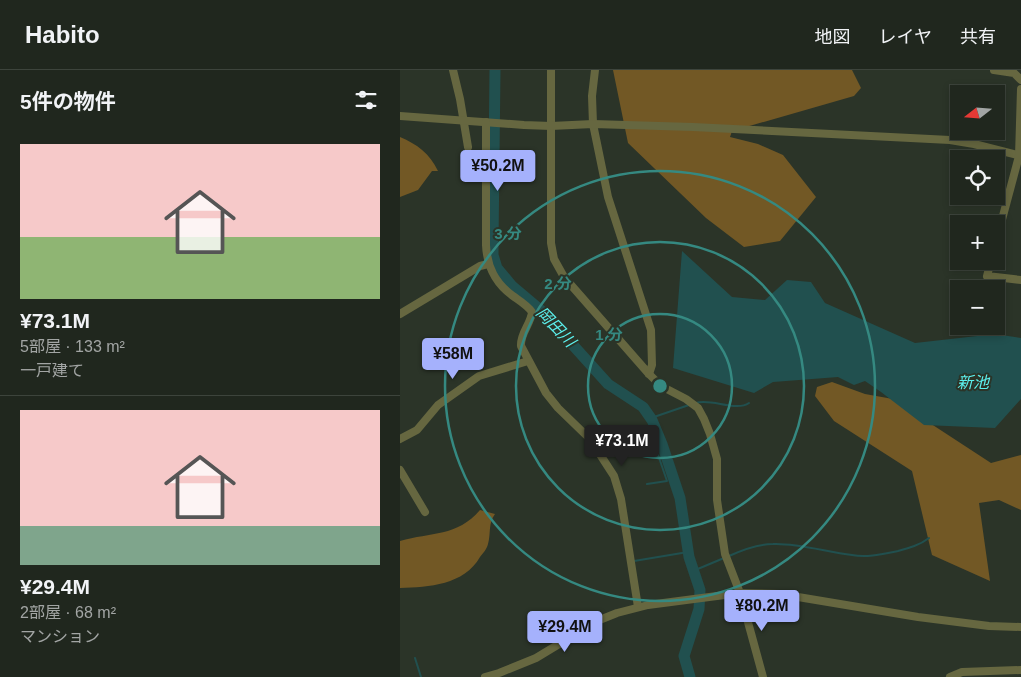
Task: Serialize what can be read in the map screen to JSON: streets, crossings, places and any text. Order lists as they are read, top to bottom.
{
  "water": ["岡田川", "新池"],
  "north": "left",
  "page": {
    "header": "Habito",
    "nav": ["地図", "レイヤ", "共有"],
    "heading": "5件の物件",
    "map_buttons": ["+", "−"],
    "list": [
      {
        "name": "¥73.1M",
        "note": "5部屋 · 133 m² · 一戸建て"
      },
      {
        "name": "¥29.4M",
        "note": "2部屋 · 68 m² · マンション"
      }
    ],
    "price": [
      "¥50.2M",
      "¥58M",
      "¥73.1M",
      "¥80.2M",
      "¥29.4M"
    ]
  },
  "rings": ["3 分", "2 分", "1 分"]
}
